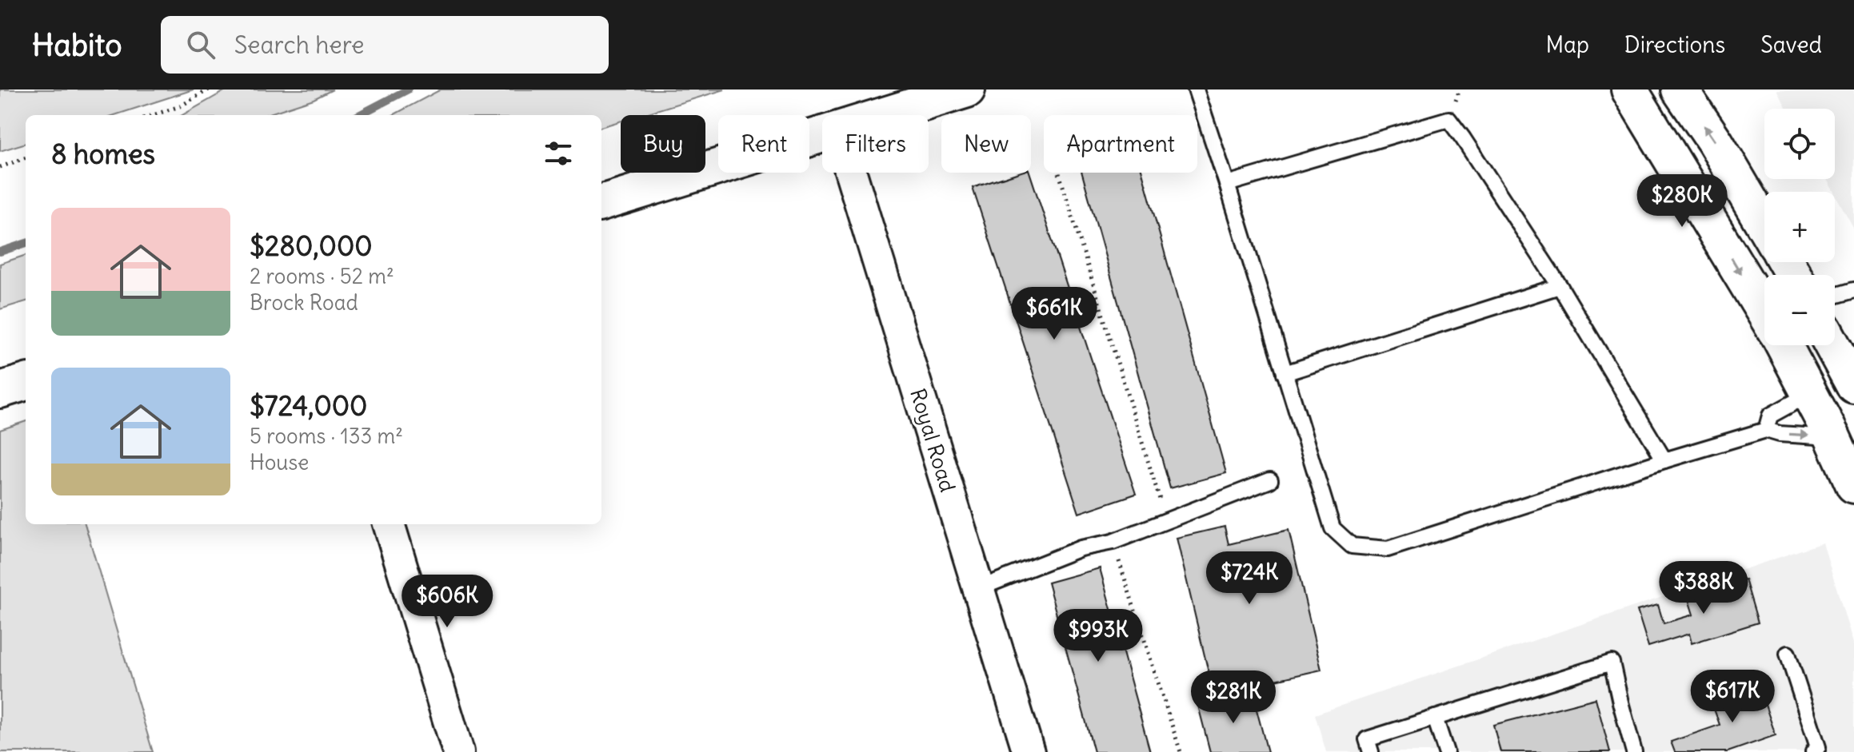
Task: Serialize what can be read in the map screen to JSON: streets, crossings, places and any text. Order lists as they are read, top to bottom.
{
  "streets": {
    "street": ["Royal Road"]
  },
  "page": {
    "header": "Habito",
    "search": "Search here",
    "nav": ["Map", "Directions", "Saved"],
    "map_buttons": ["+", "−"],
    "chip": [
      "Buy",
      "Rent",
      "Filters",
      "New",
      "Apartment"
    ],
    "heading": "8 homes",
    "price": [
      "$280K",
      "$661K",
      "$724K",
      "$388K",
      "$606K",
      "$993K",
      "$617K",
      "$281K"
    ],
    "list": [
      {
        "name": "$280,000",
        "note": "2 rooms · 52 m² · Brock Road"
      },
      {
        "name": "$724,000",
        "note": "5 rooms · 133 m² · House"
      }
    ]
  }
}
